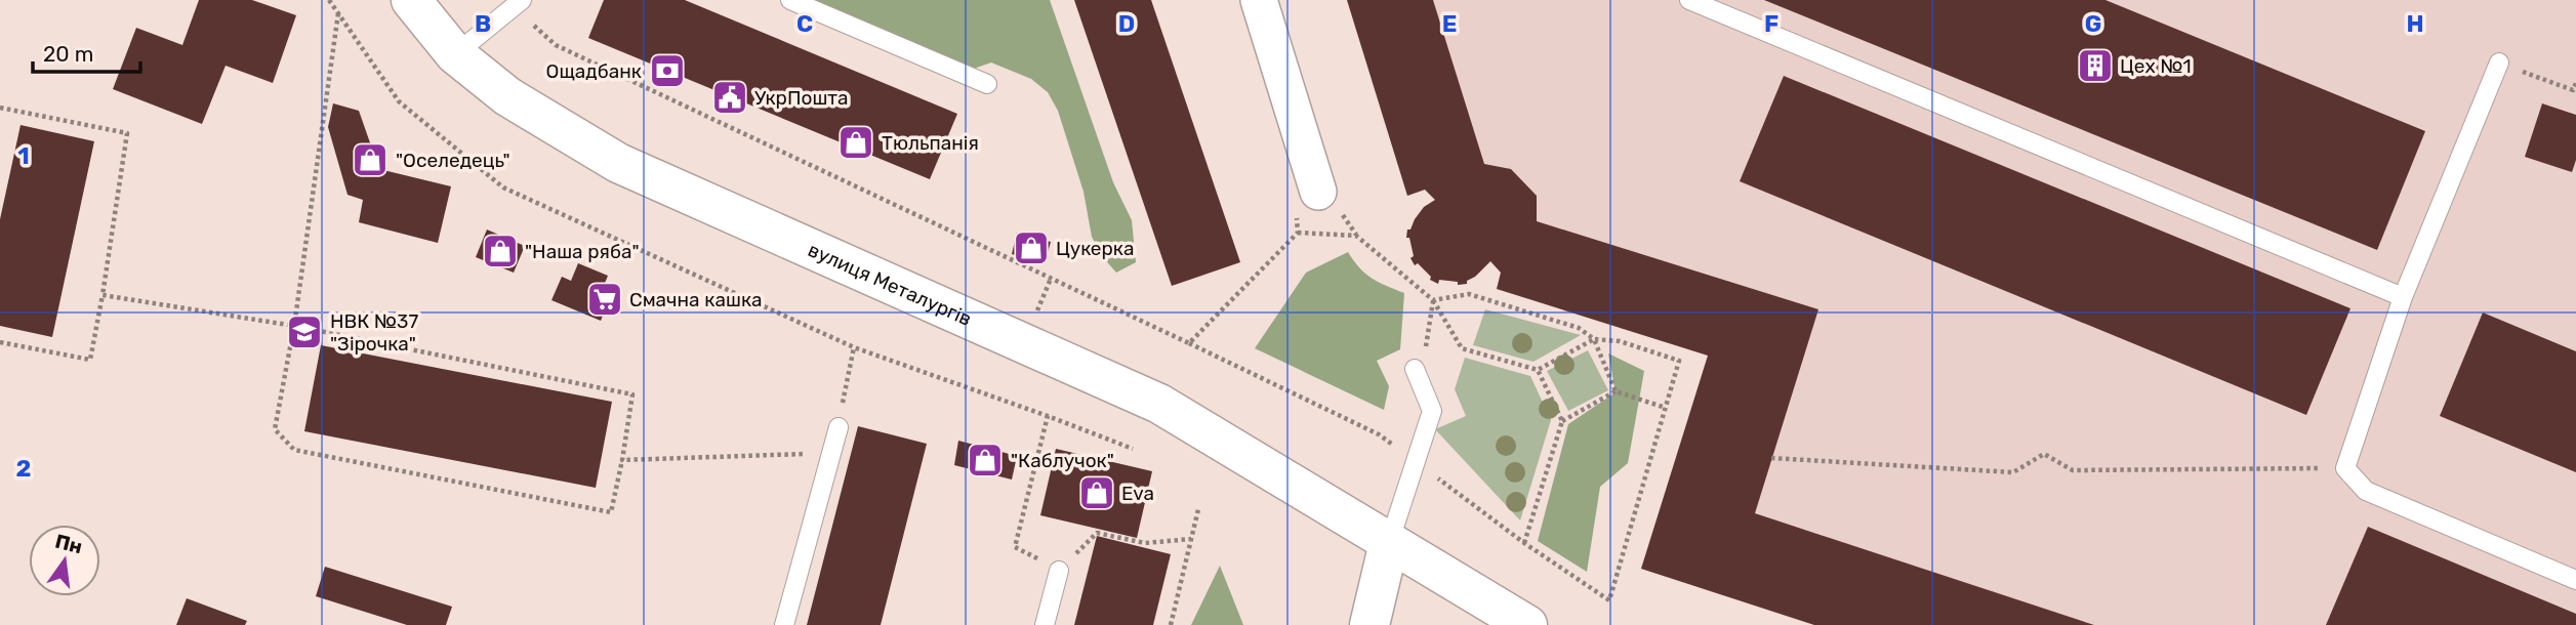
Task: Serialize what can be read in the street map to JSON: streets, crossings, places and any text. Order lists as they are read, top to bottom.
{
  "streets": {
    "main road": ["вулиця Металургів"]
  },
  "places": {
    "building": ["Цех №1"],
    "bank": ["Ощадбанк"],
    "public building": ["УкрПошта"],
    "shop": [
      "Тюльпанія",
      "\"Оселедець\"",
      "Цукерка",
      "\"Наша ряба\"",
      "\"Каблучок\"",
      "Eva"
    ],
    "supermarket": ["Смачна кашка"],
    "school or university": ["НВК №37 \"Зірочка\""]
  },
  "scale_bar": "20 m",
  "north": "top",
  "grid": {
    "columns": [
      "B",
      "C",
      "D",
      "E",
      "F",
      "G",
      "H"
    ],
    "rows": ["1", "2"]
  }
}
